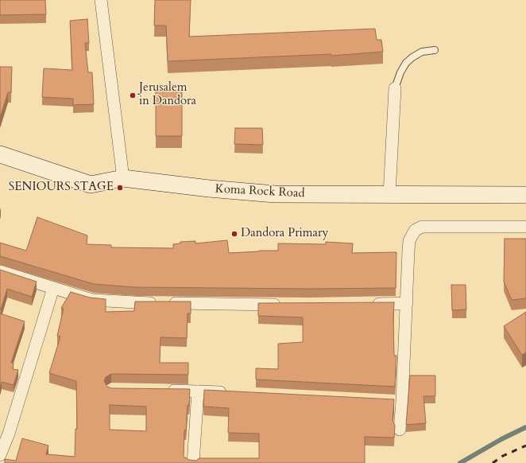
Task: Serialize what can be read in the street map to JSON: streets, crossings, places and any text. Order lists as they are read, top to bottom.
{
  "streets": {
    "main road": ["Koma Rock Road"]
  },
  "places": ["Jerusalem in Dandora", "SENIOURS STAGE", "Dandora Primary"]
}
